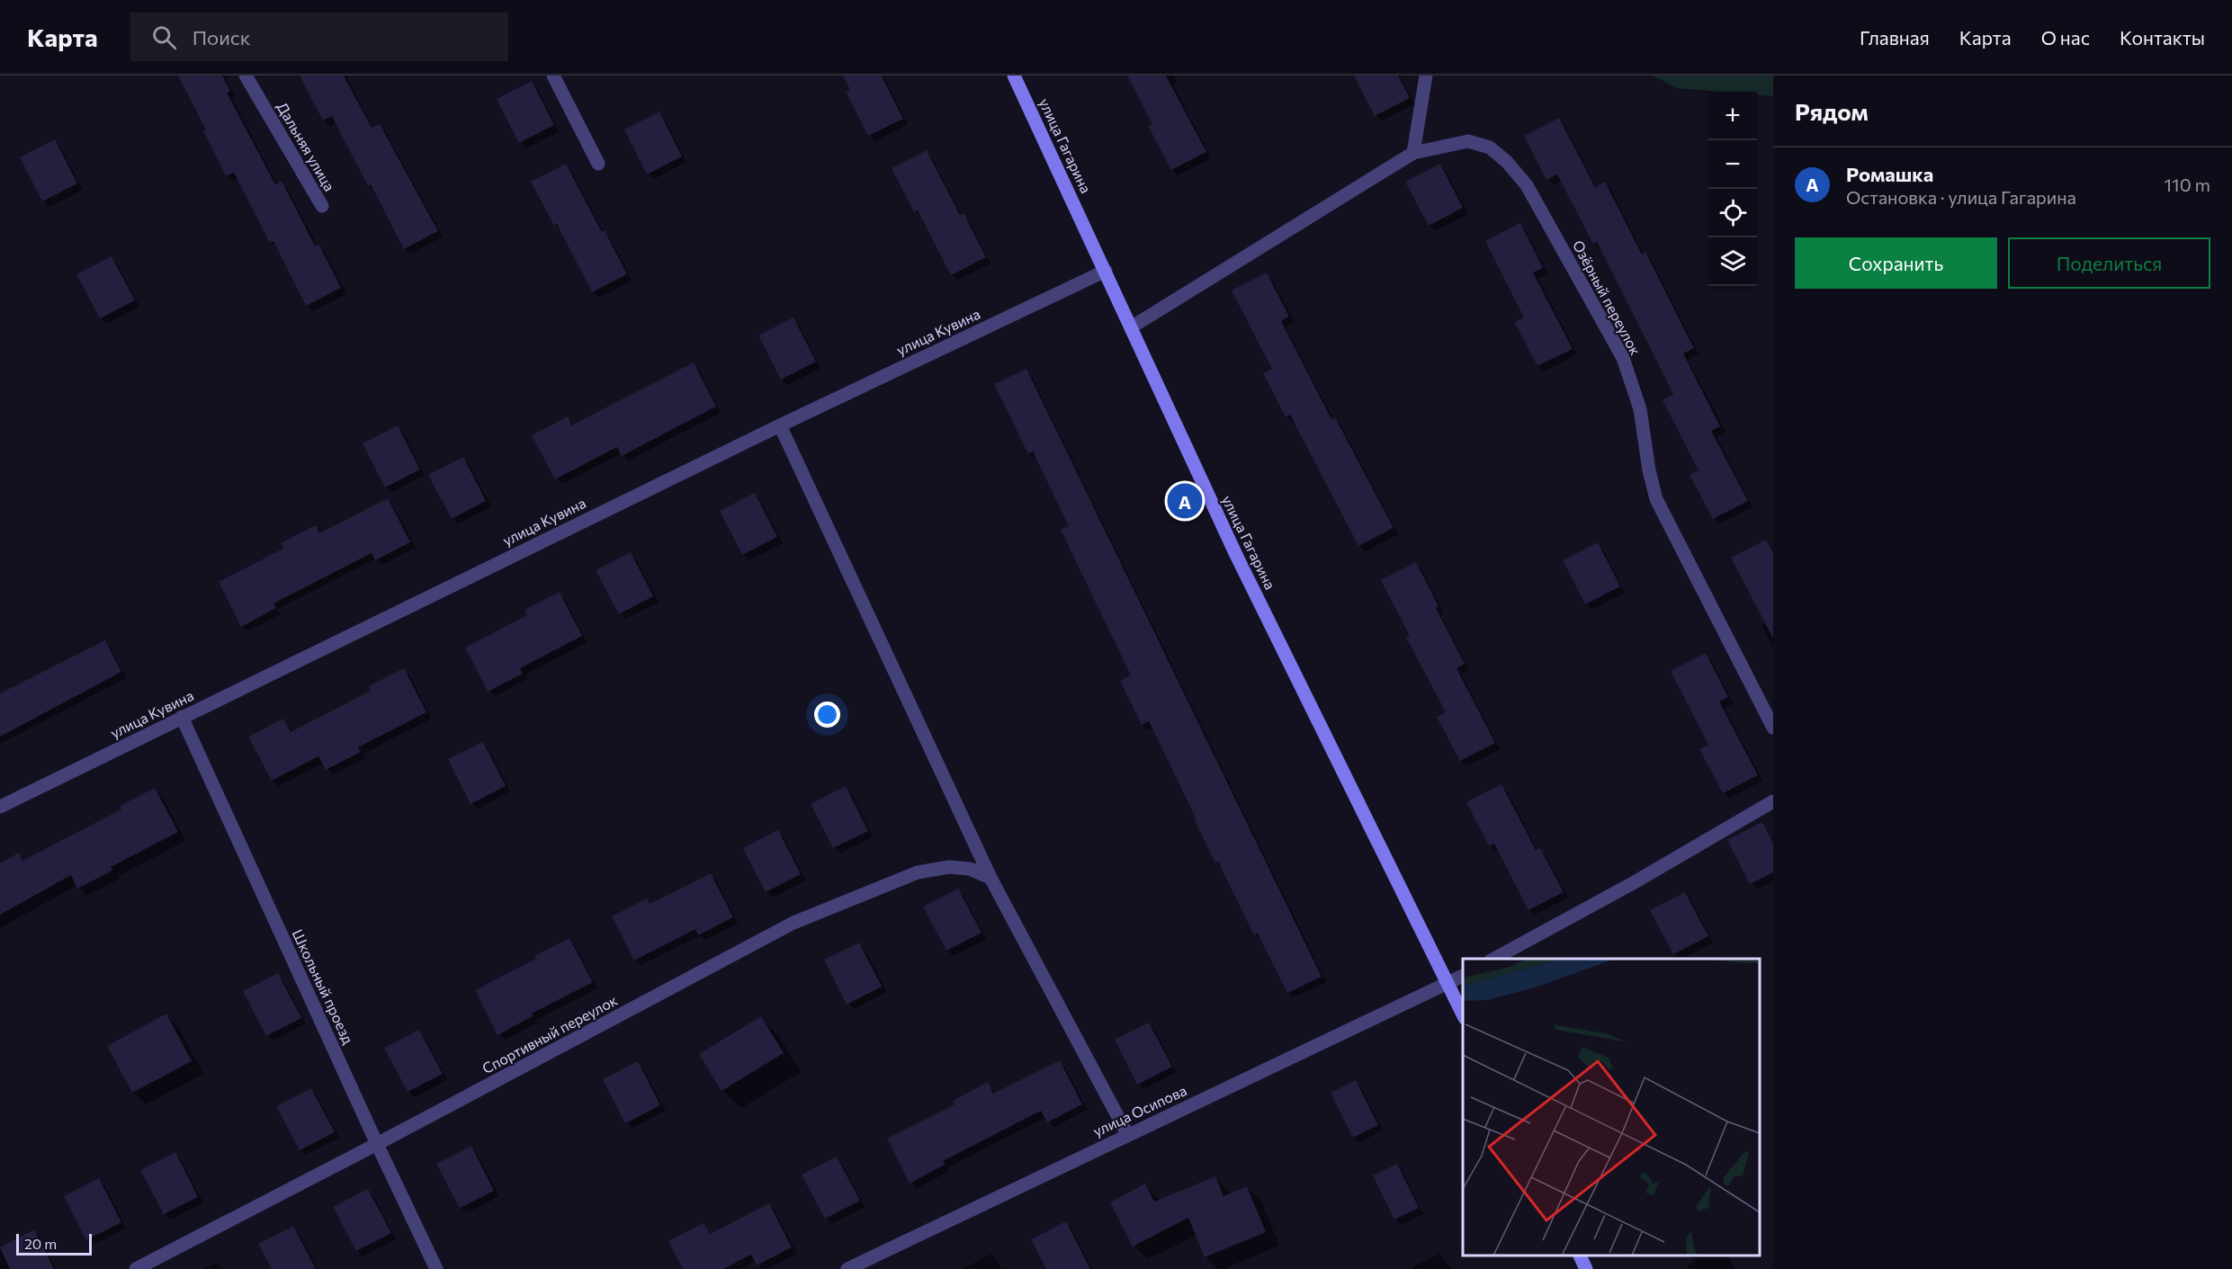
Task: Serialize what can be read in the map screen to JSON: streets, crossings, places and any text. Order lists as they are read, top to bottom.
{
  "streets": {
    "main road": ["улица Гагарина"],
    "street": [
      "Дальняя улица",
      "Озёрный переулок",
      "улица Кувина",
      "Школьный проезд",
      "Спортивный переулок",
      "улица Осипова"
    ]
  },
  "crossings": [
    ["улица Гагарина", "Озёрный переулок"],
    ["улица Гагарина", "улица Кувина"],
    ["улица Гагарина", "улица Осипова"],
    ["улица Кувина", "Школьный проезд"],
    ["Школьный проезд", "Спортивный переулок"]
  ],
  "scale_bar": "20 m",
  "page": {
    "header": "Карта",
    "search": "Поиск",
    "nav": [
      "Главная",
      "Карта",
      "О нас",
      "Контакты"
    ],
    "heading": "Рядом",
    "map_buttons": ["+", "−"],
    "list": [
      {
        "mark": "A",
        "name": "Ромашка",
        "note": "Остановка · улица Гагарина",
        "value": "110 m"
      }
    ],
    "buttons": ["Сохранить", "Поделиться"],
    "pins": "A",
    "scale": "20 m"
  }
}
